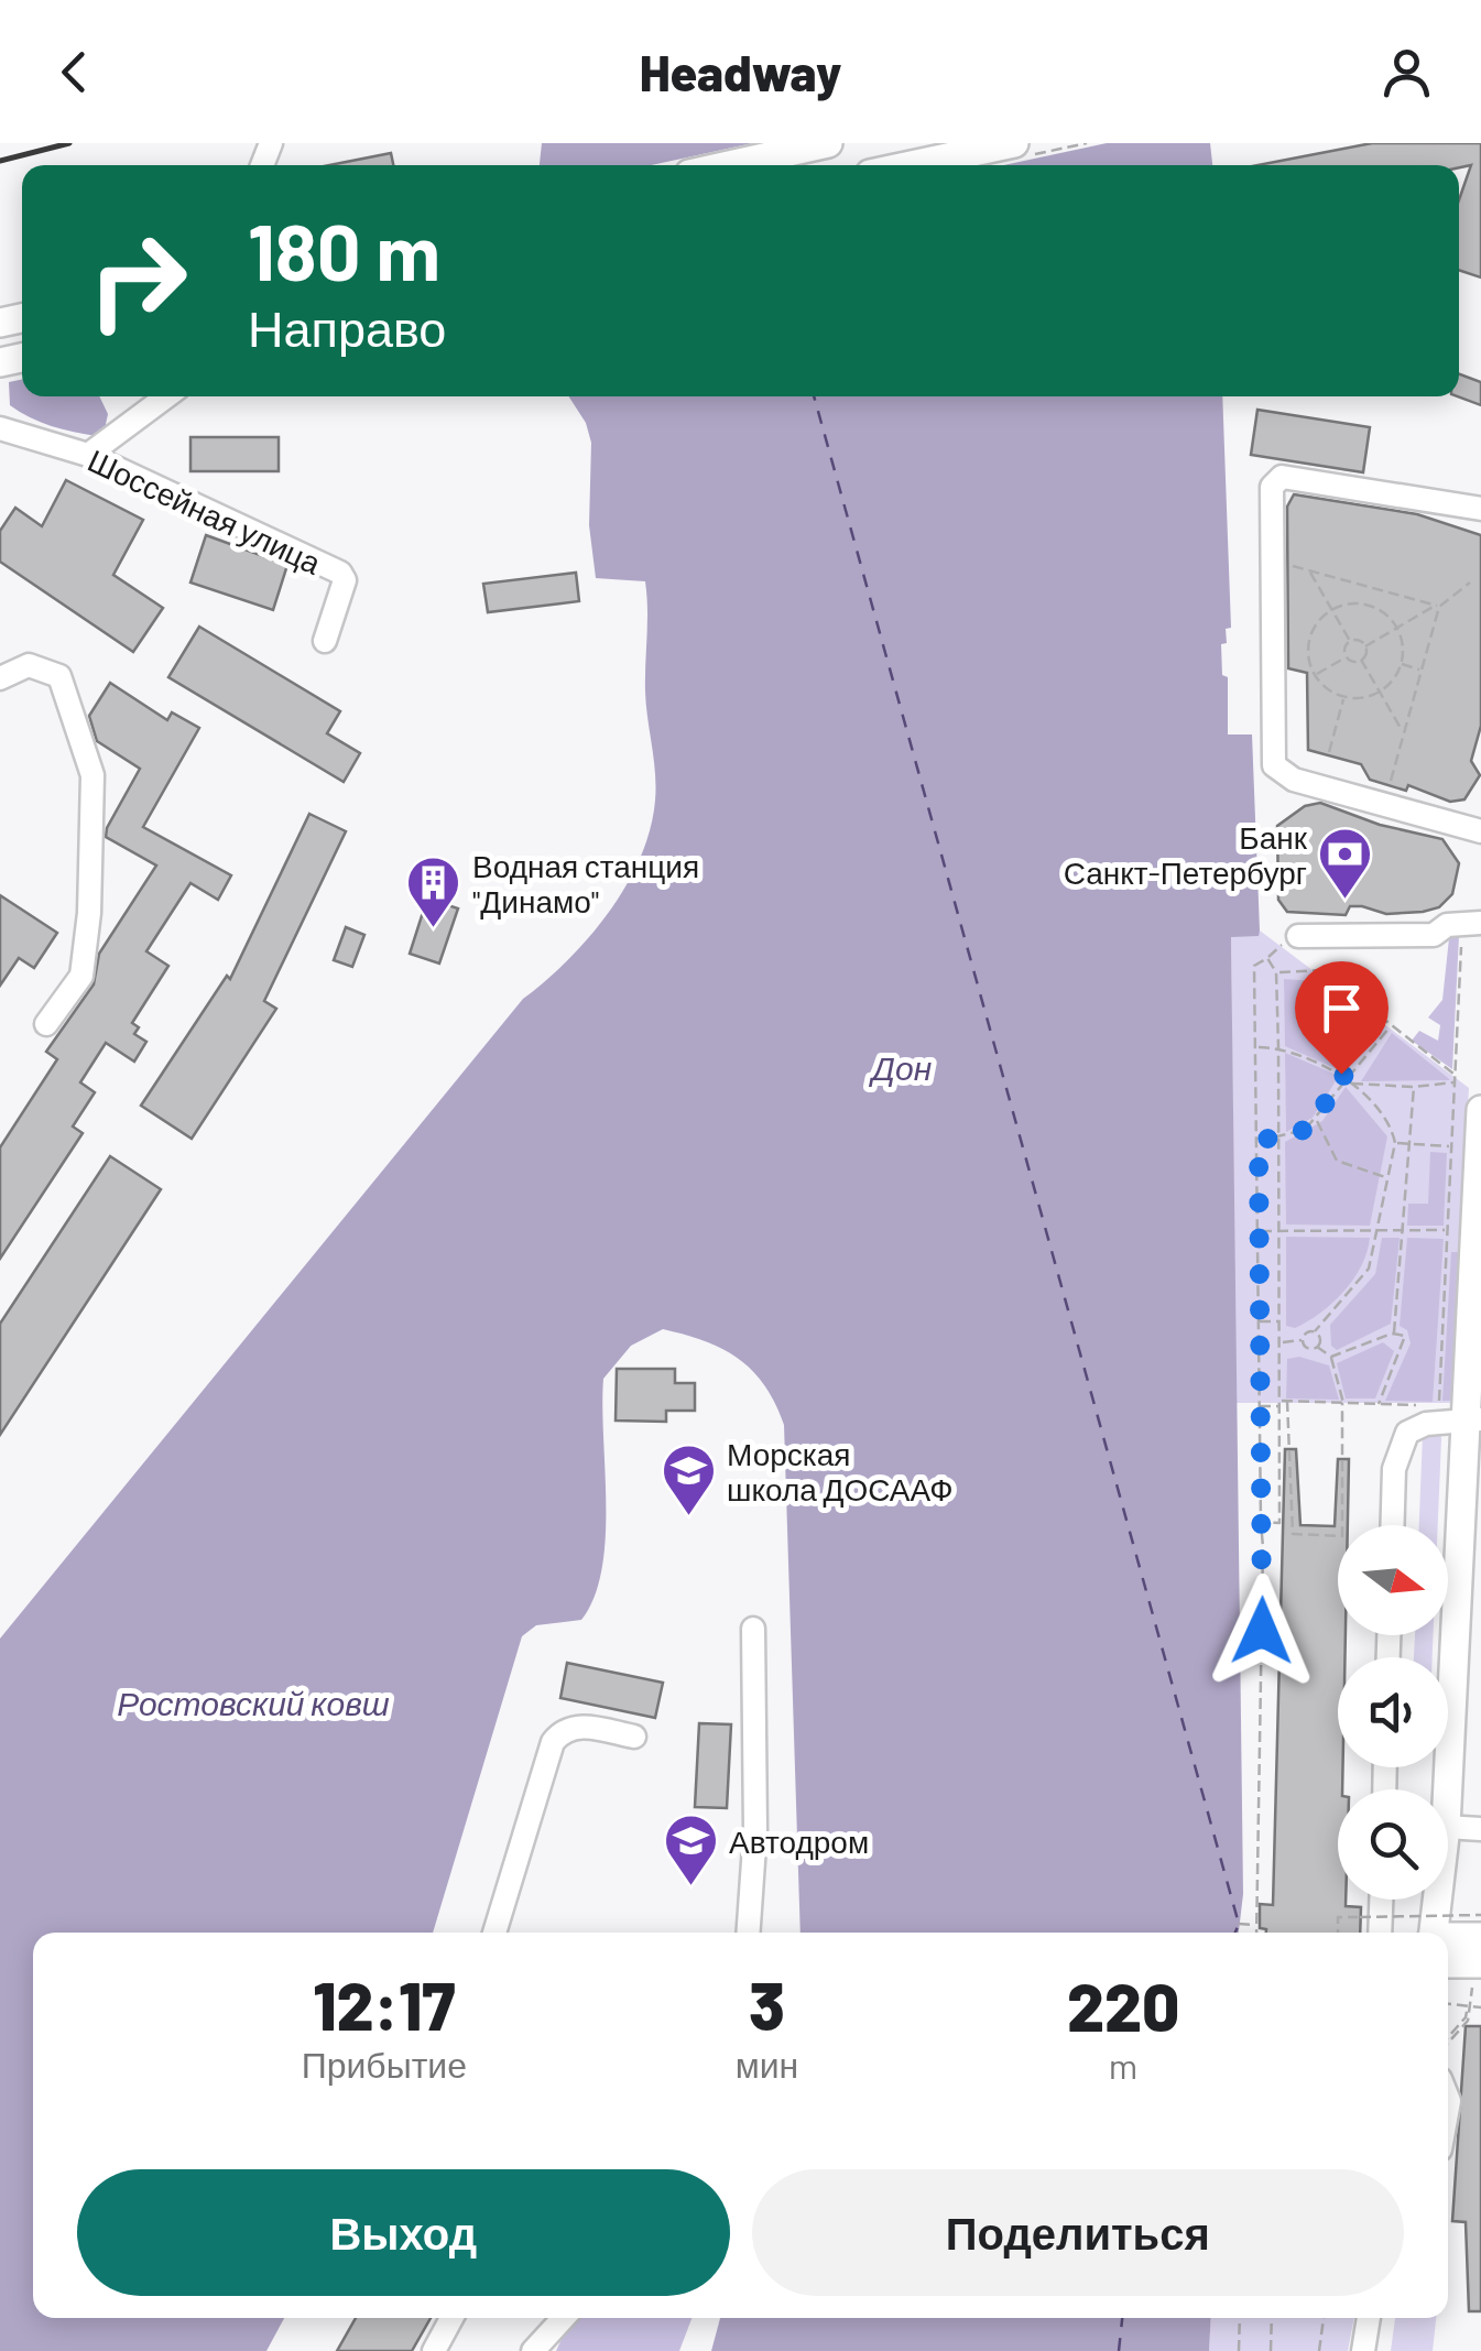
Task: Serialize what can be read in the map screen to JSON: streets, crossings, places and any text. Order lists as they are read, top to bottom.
{
  "streets": {
    "street": ["Шоссейная улица"]
  },
  "water": ["Дон", "Ростовский ковш"],
  "places": {
    "bank": ["Банк Санкт-Петербург"],
    "building": ["Водная станция \"Динамо\""],
    "school or university": ["Морская школа ДОСААФ", "Автодром"]
  },
  "north": "right",
  "page": {
    "header": "Headway",
    "turn": ["180 m", "Направо"],
    "eta": [
      "12:17",
      "Прибытие",
      "3",
      "мин",
      "220",
      "m"
    ],
    "buttons": ["Выход", "Поделиться"]
  }
}
